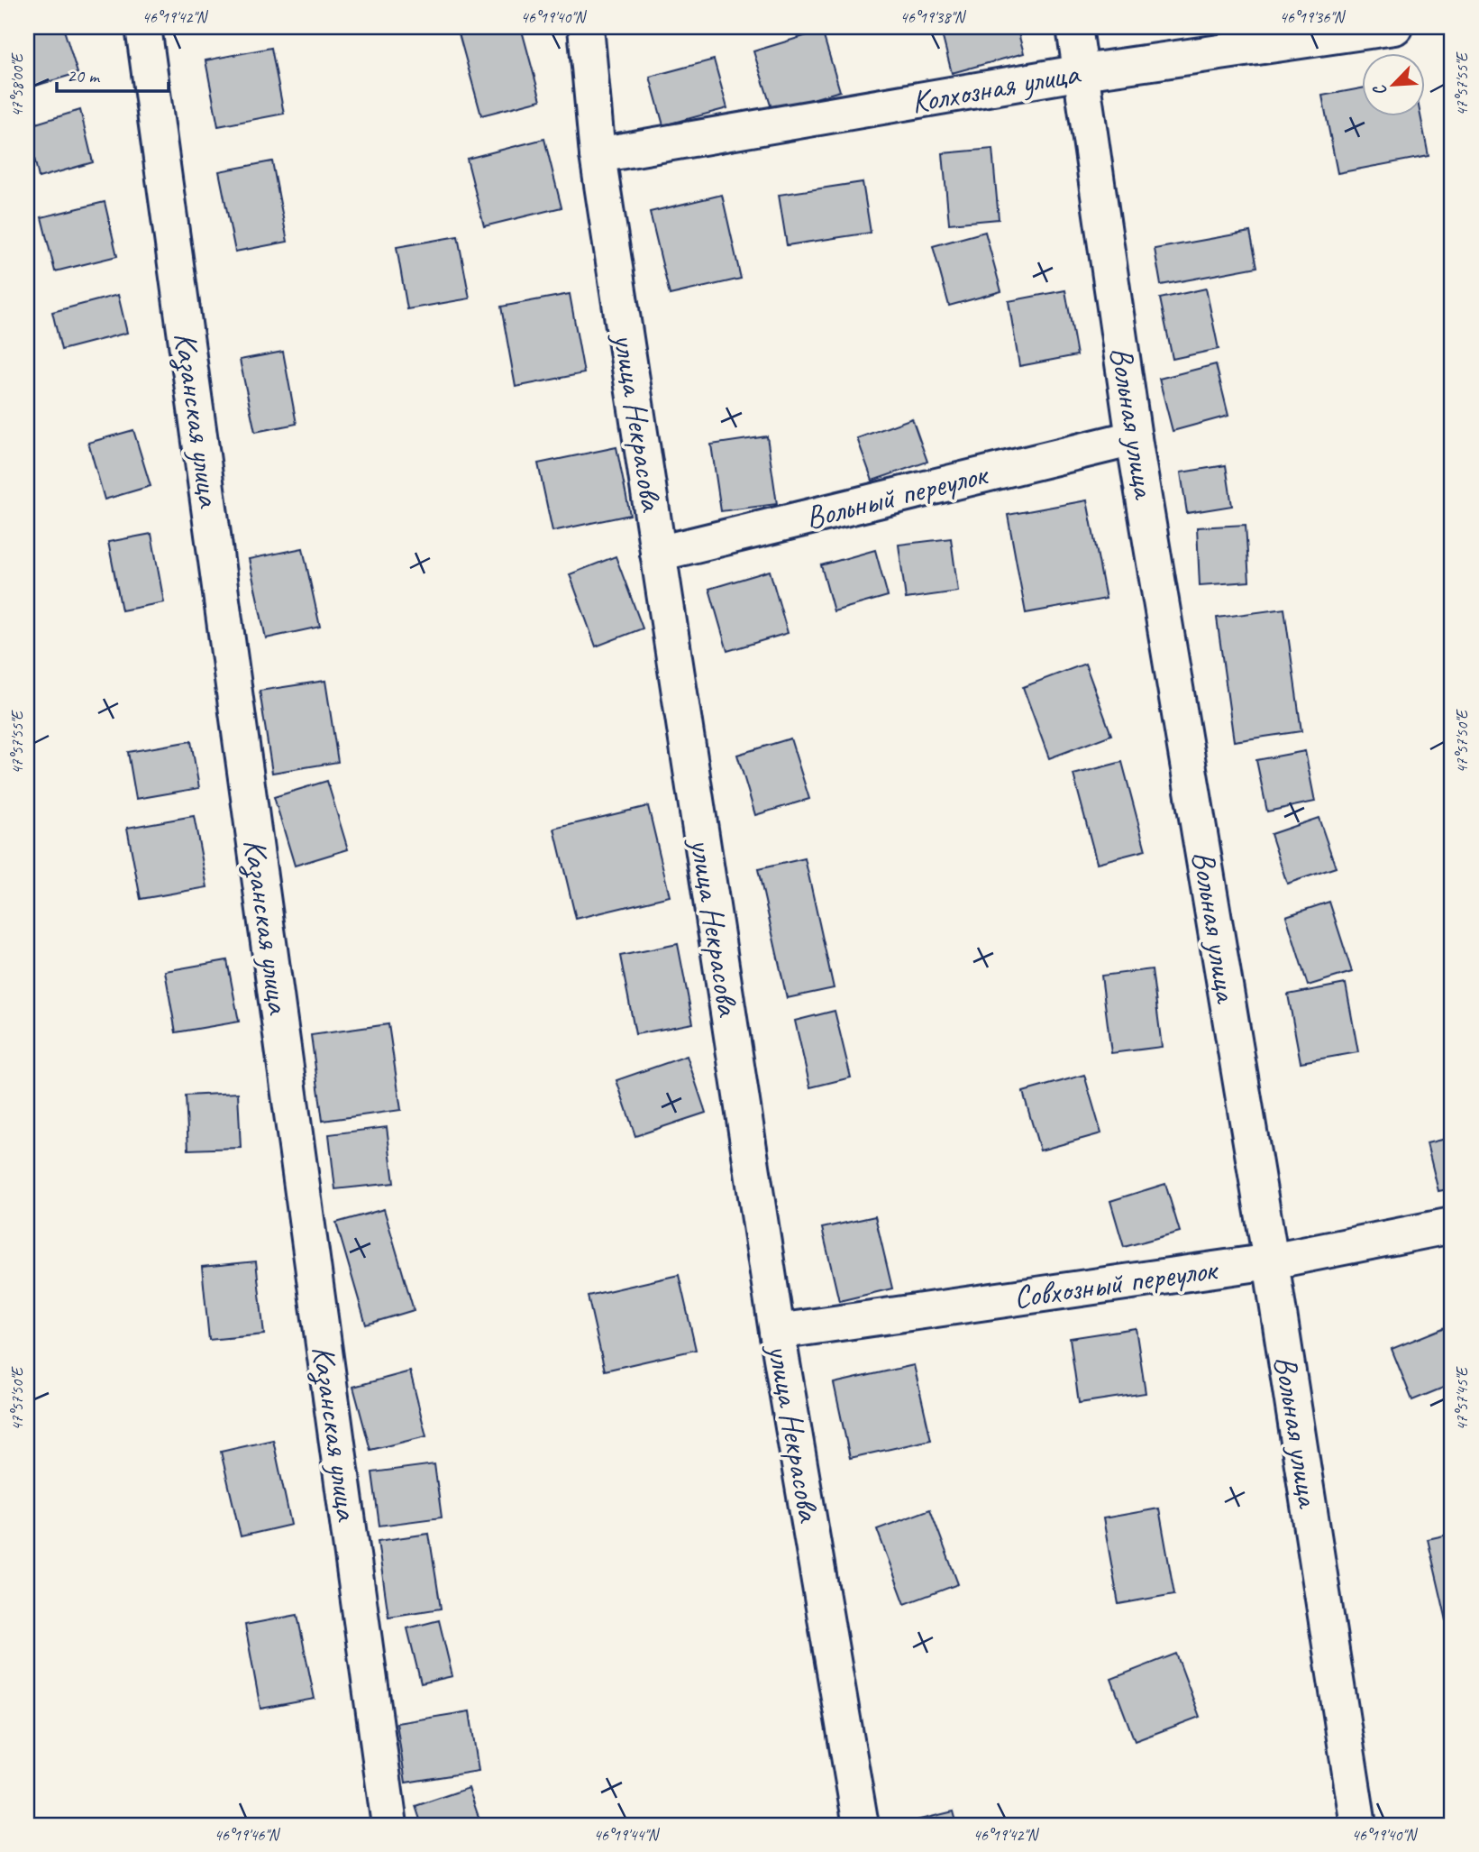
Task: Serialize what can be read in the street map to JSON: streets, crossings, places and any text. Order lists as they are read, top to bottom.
{
  "streets": {
    "street": [
      "Колхозная улица",
      "Казанская улица",
      "улица Некрасова",
      "Вольная улица",
      "Вольный переулок",
      "Совхозный переулок"
    ]
  },
  "crossings": [
    ["Колхозная улица", "улица Некрасова"],
    ["Колхозная улица", "Вольная улица"],
    ["улица Некрасова", "Вольный переулок"],
    ["улица Некрасова", "Совхозный переулок"],
    ["Вольная улица", "Вольный переулок"],
    ["Вольная улица", "Совхозный переулок"]
  ],
  "scale_bar": "20 m",
  "north": "bottom left",
  "coordinates": [
    "46°19'42\"N",
    "46°19'40\"N",
    "46°19'38\"N",
    "46°19'36\"N",
    "47°57'55\"E",
    "47°58'00\"E",
    "47°57'50\"E",
    "47°57'45\"E",
    "46°19'46\"N",
    "46°19'44\"N"
  ]
}
